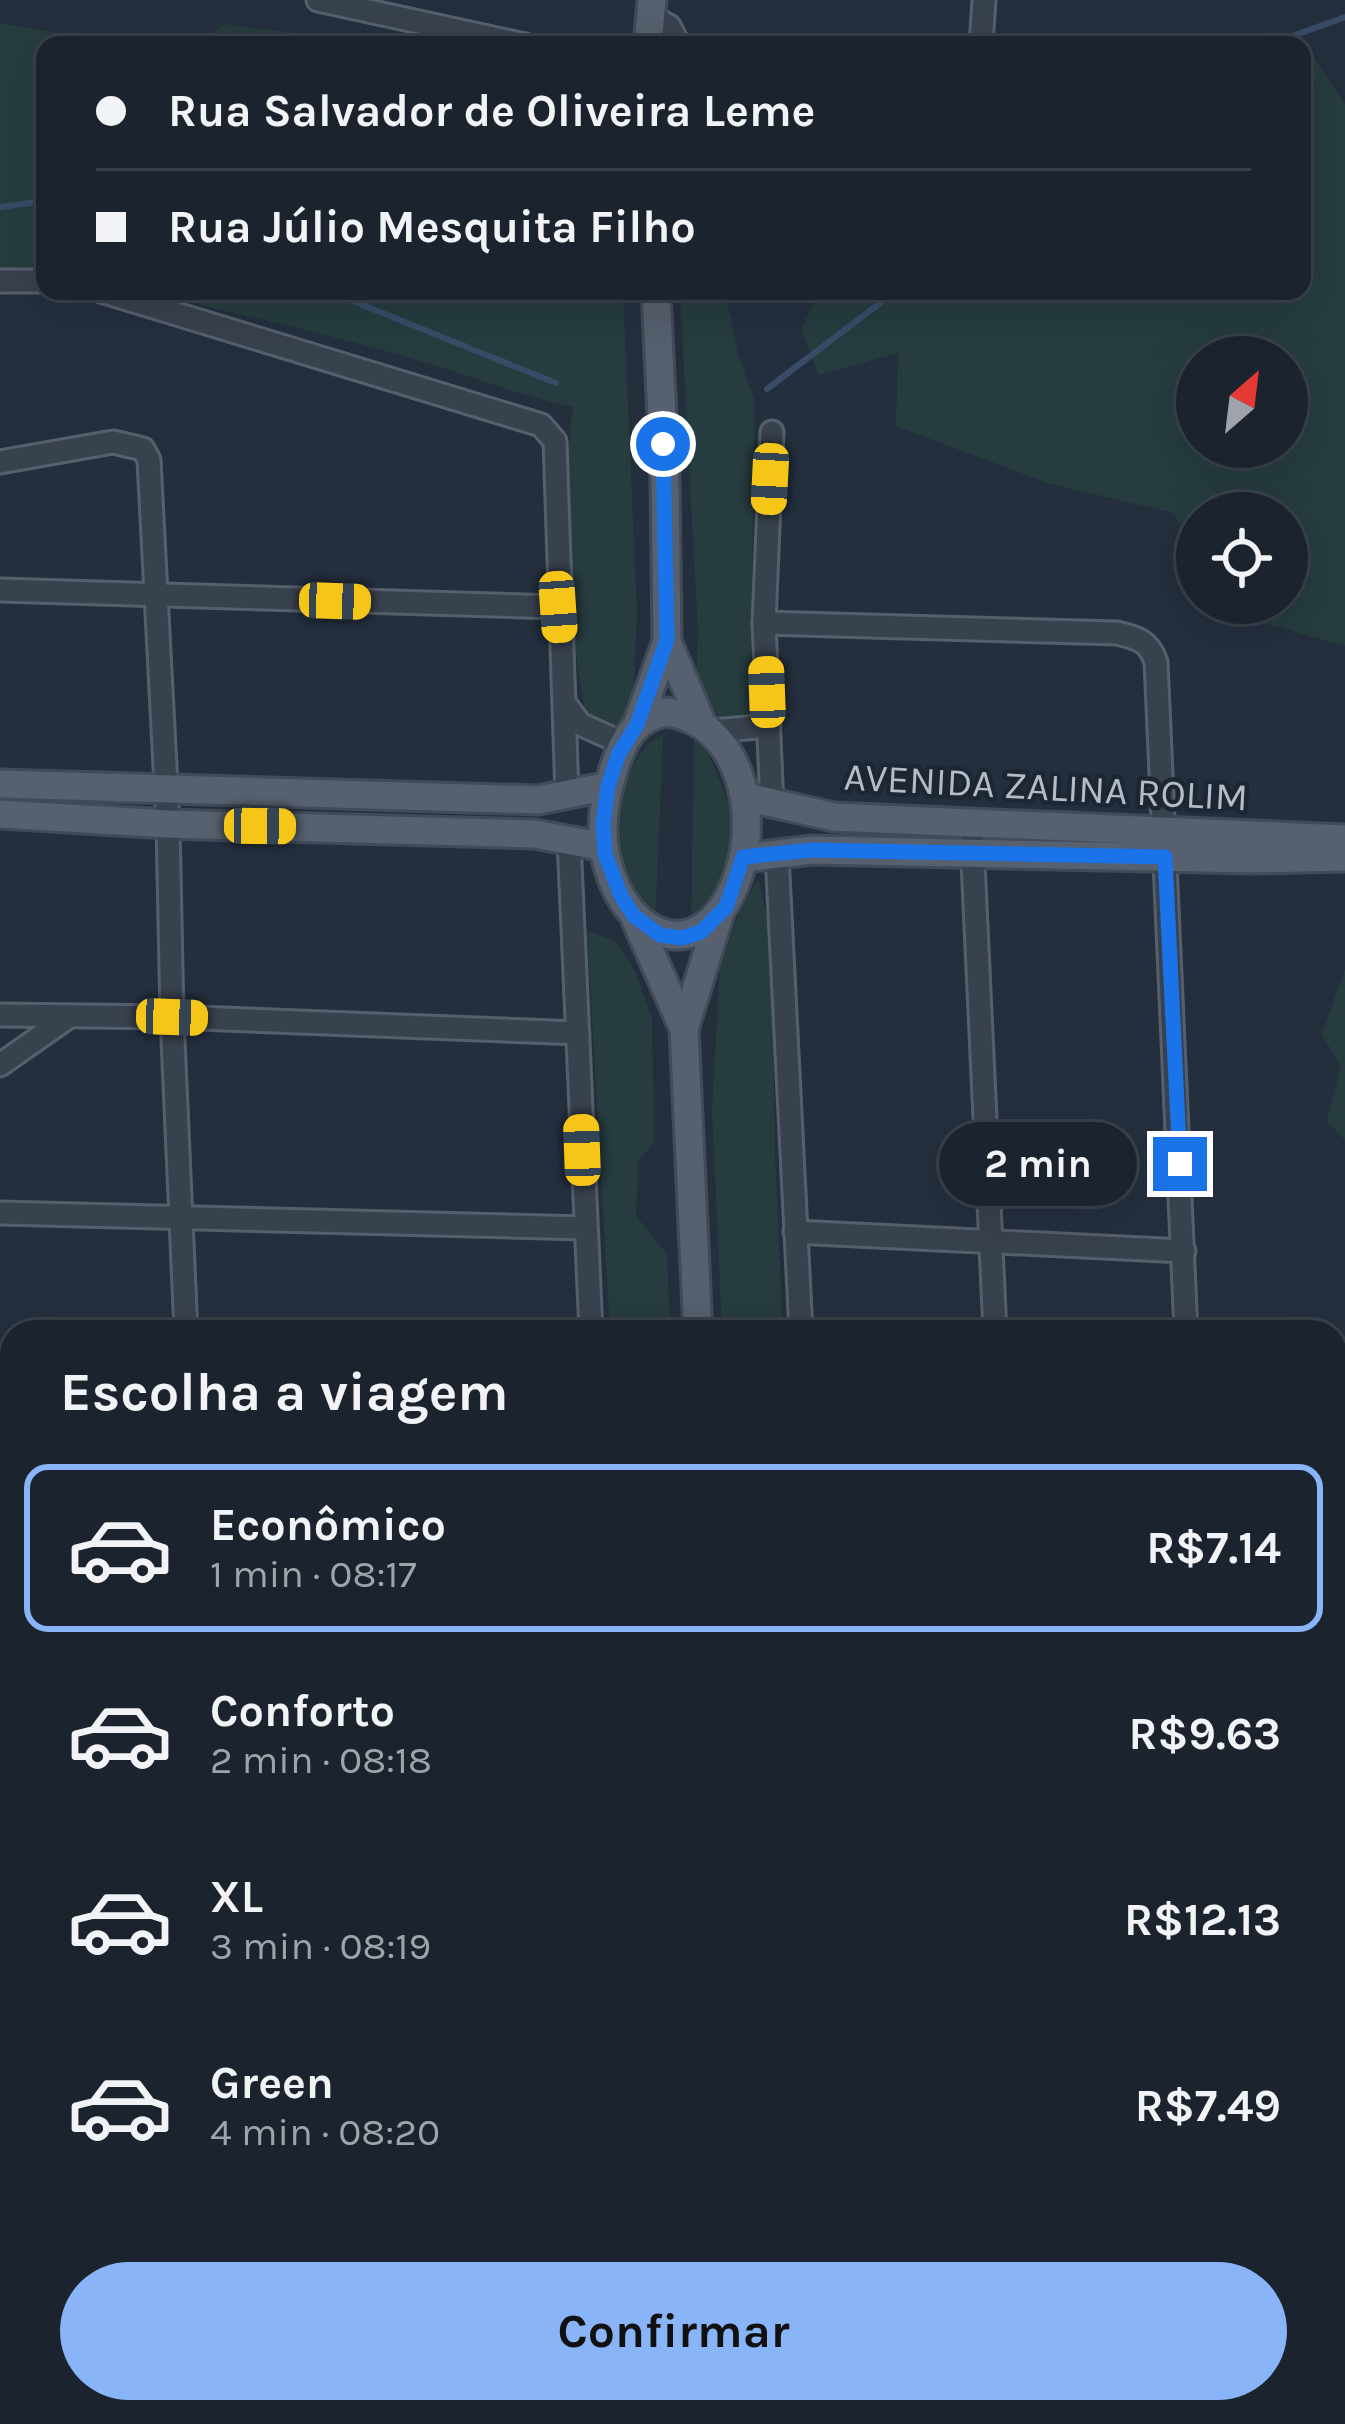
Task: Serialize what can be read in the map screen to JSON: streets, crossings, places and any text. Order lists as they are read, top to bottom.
{
  "streets": {
    "main road": ["AVENIDA ZALINA ROLIM"]
  },
  "north": "top right",
  "page": {
    "banner": ["Rua Salvador de Oliveira Leme", "Rua Júlio Mesquita Filho"],
    "bubble": "2 min",
    "heading": "Escolha a viagem",
    "list": [
      {
        "name": "Econômico",
        "note": "1 min · 08:17",
        "value": "R$7.14"
      },
      {
        "name": "Conforto",
        "note": "2 min · 08:18",
        "value": "R$9.63"
      },
      {
        "name": "XL",
        "note": "3 min · 08:19",
        "value": "R$12.13"
      },
      {
        "name": "Green",
        "note": "4 min · 08:20",
        "value": "R$7.49"
      }
    ],
    "buttons": "Confirmar"
  }
}
